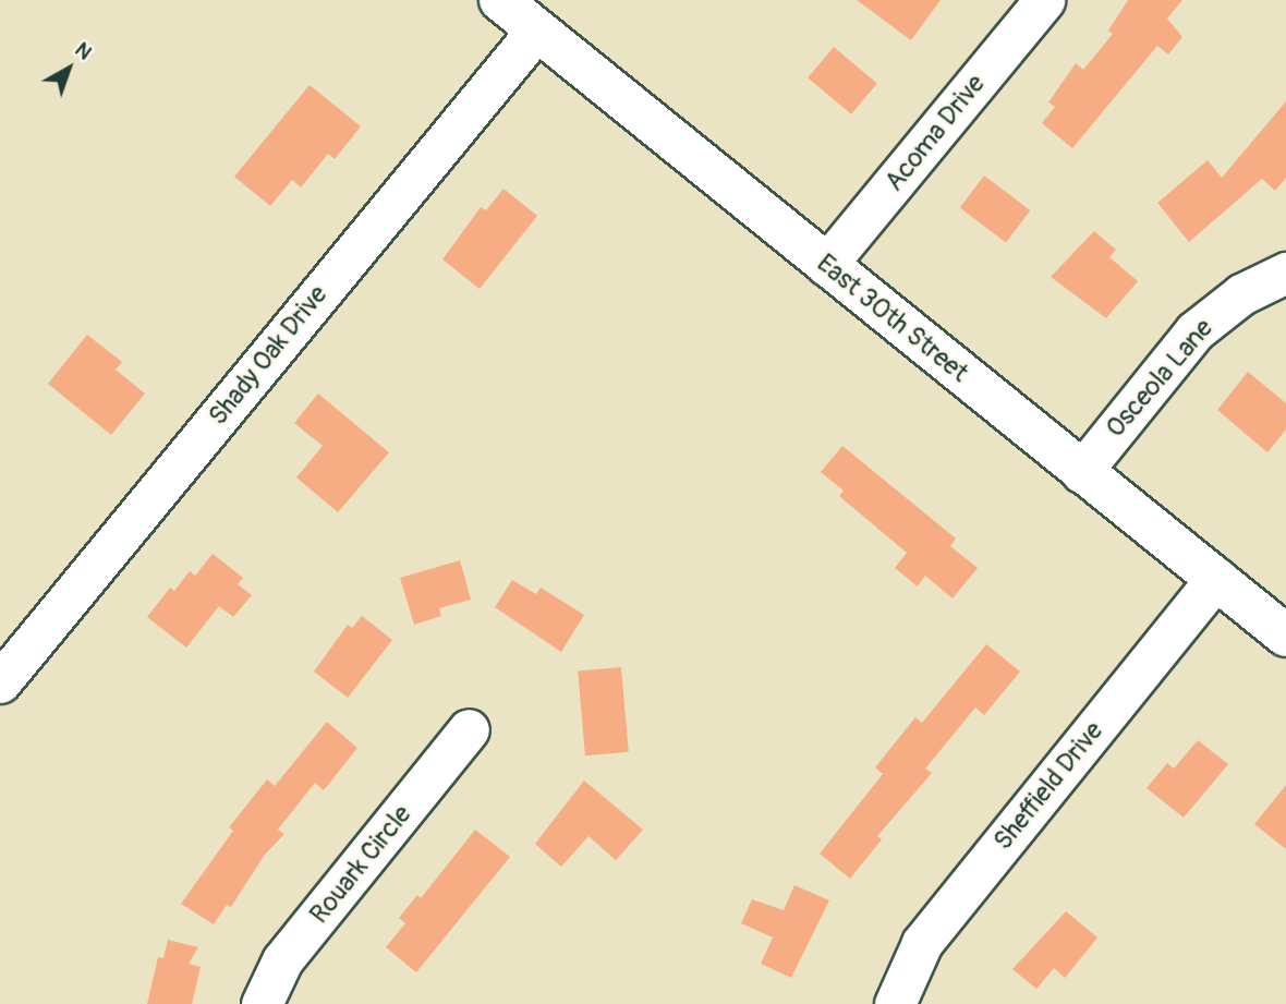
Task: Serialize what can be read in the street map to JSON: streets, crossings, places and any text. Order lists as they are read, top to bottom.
{
  "streets": {
    "main road": ["East 30th Street"],
    "street": [
      "Acoma Drive",
      "Shady Oak Drive",
      "Osceola Lane",
      "Sheffield Drive",
      "Rouark Circle"
    ]
  },
  "crossings": [
    ["Acoma Drive", "East 30th Street"],
    ["East 30th Street", "Shady Oak Drive"],
    ["East 30th Street", "Osceola Lane"],
    ["East 30th Street", "Sheffield Drive"]
  ],
  "north": "top right"
}
